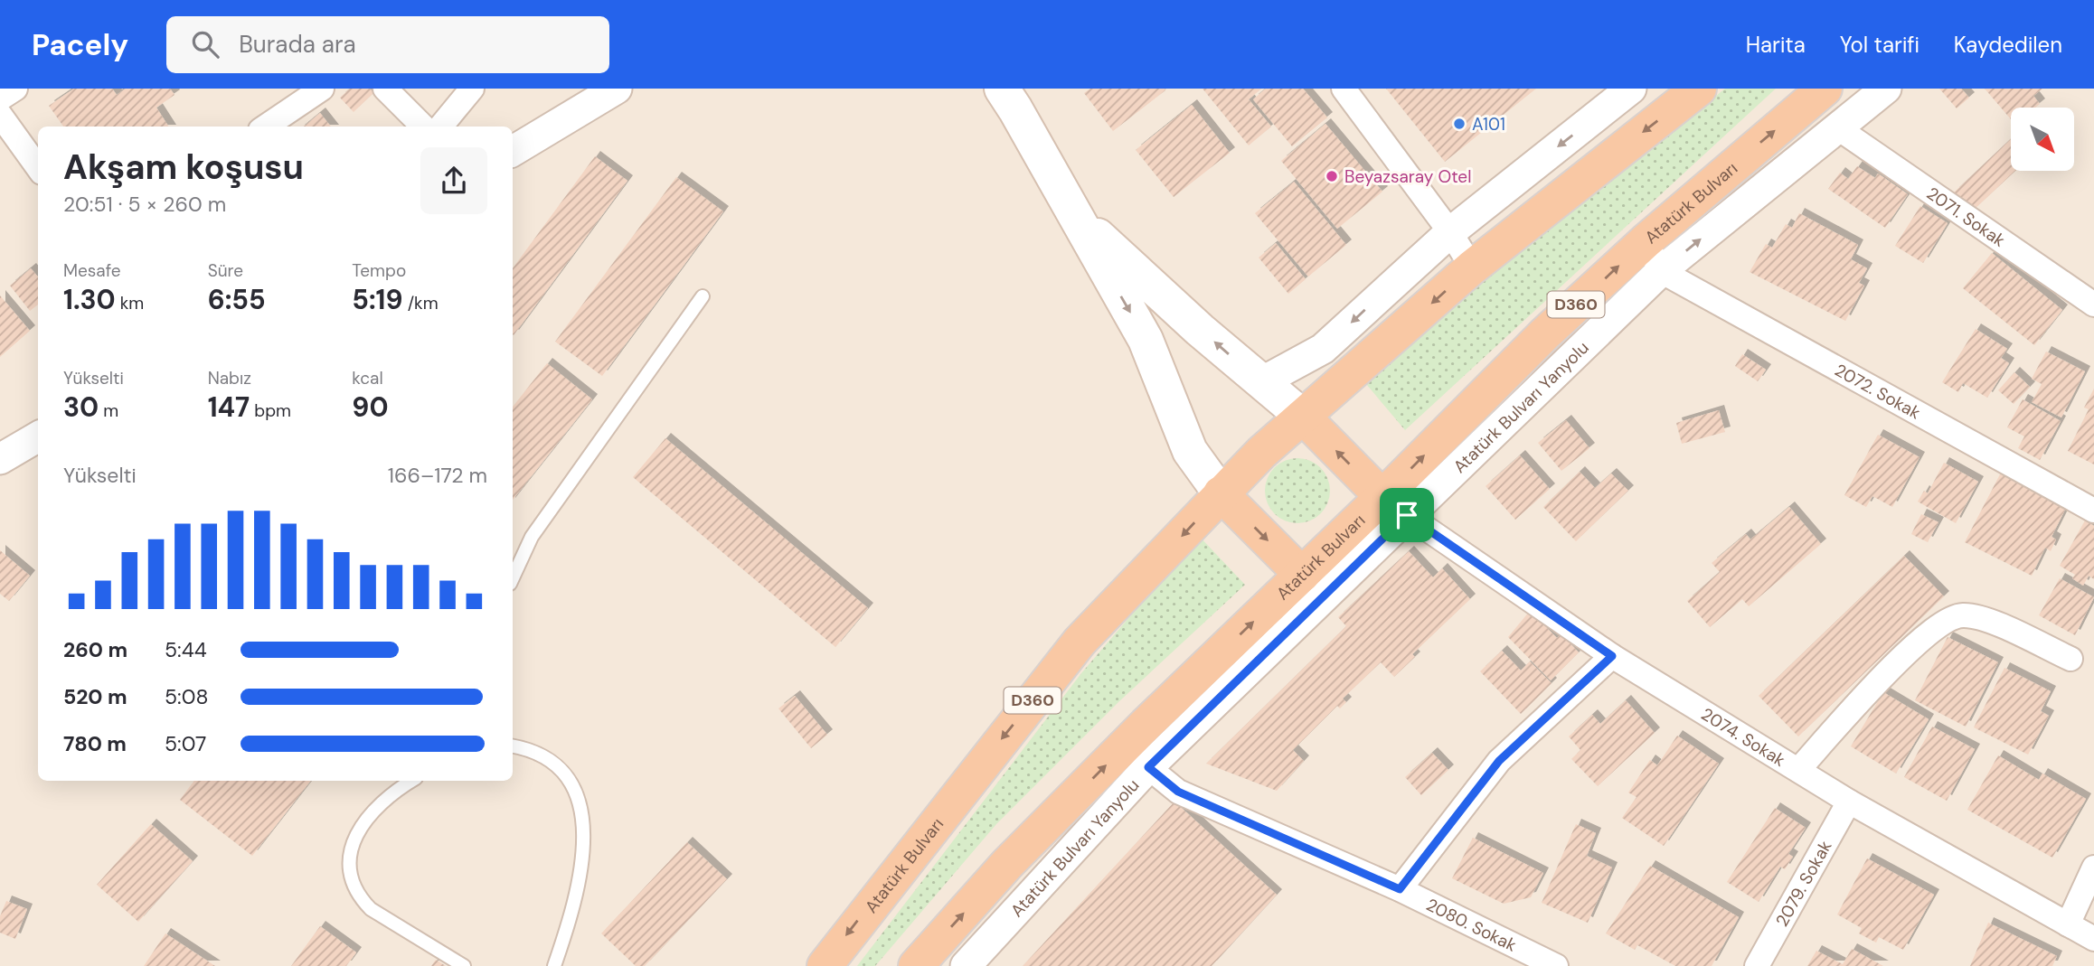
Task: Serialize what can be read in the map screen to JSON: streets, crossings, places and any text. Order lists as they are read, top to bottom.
{
  "streets": {
    "highway": ["Atatürk Bulvarı", "D360"],
    "street": [
      "2071. Sokak",
      "2072. Sokak",
      "Atatürk Bulvarı Yanyolu",
      "2074. Sokak",
      "2079. Sokak",
      "2080. Sokak"
    ]
  },
  "crossings": [
    ["Atatürk Bulvarı", "Atatürk Bulvarı Yanyolu"],
    ["Atatürk Bulvarı", "2074. Sokak"],
    ["2071. Sokak", "Atatürk Bulvarı Yanyolu"],
    ["2072. Sokak", "Atatürk Bulvarı Yanyolu"],
    ["Atatürk Bulvarı Yanyolu", "2074. Sokak"],
    ["Atatürk Bulvarı Yanyolu", "2080. Sokak"],
    ["2074. Sokak", "2079. Sokak"]
  ],
  "places": ["A101", "Beyazsaray Otel"],
  "north": "bottom right",
  "page": {
    "header": "Pacely",
    "search": "Burada ara",
    "nav": ["Harita", "Yol tarifi", "Kaydedilen"],
    "heading": ["Akşam koşusu", "20:51 · 5 × 260 m"],
    "stats": [
      ["Mesafe", "1.30 km"],
      ["Süre", "6:55"],
      ["Tempo", "5:19 /km"],
      ["Yükselti", "30 m"],
      ["Nabız", "147 bpm"],
      ["kcal", "90"]
    ],
    "chart": ["Yükselti", "166–172 m"],
    "list": [
      {
        "name": "260 m",
        "note": "5:44"
      },
      {
        "name": "520 m",
        "note": "5:08"
      },
      {
        "name": "780 m",
        "note": "5:07"
      }
    ]
  }
}
